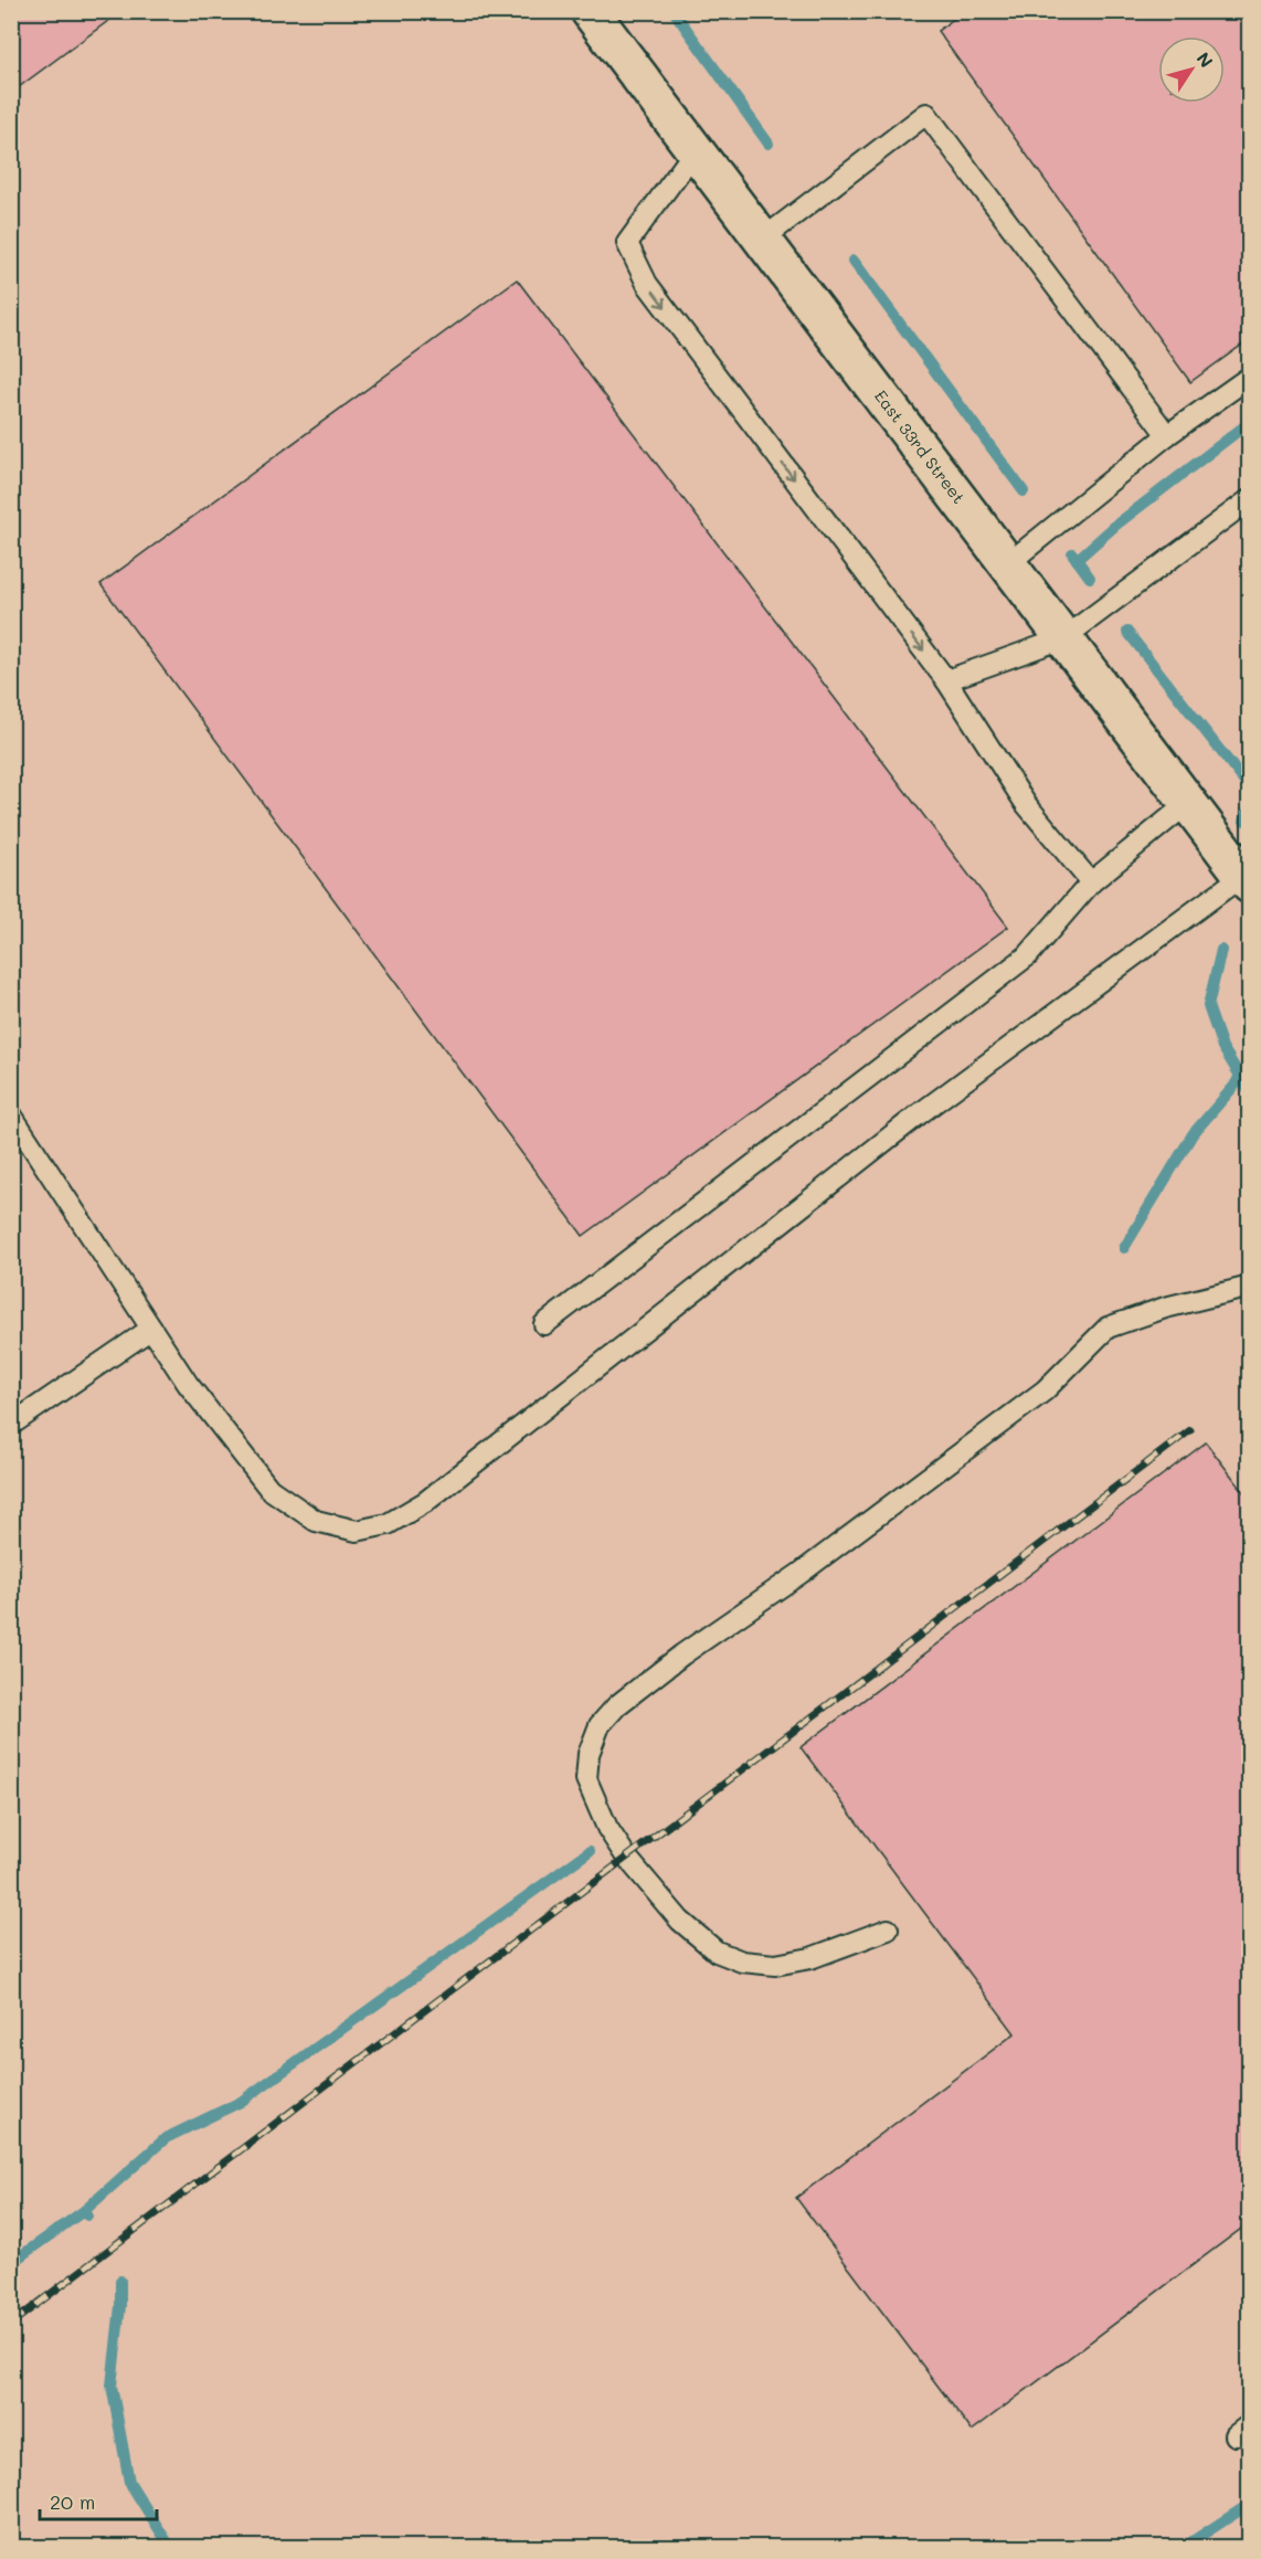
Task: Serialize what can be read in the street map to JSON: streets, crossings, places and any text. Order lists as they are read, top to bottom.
{
  "streets": {
    "street": ["East 33rd Street"]
  },
  "scale_bar": "20 m",
  "north": "top right"
}
